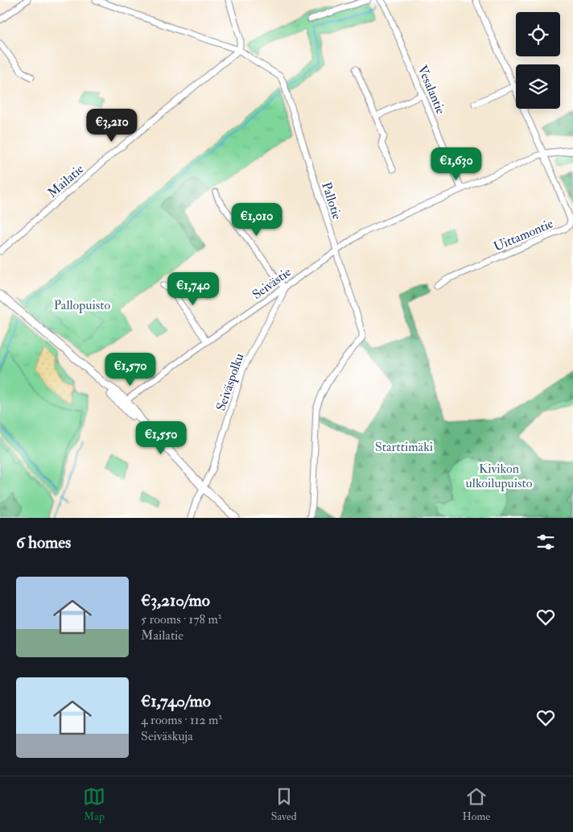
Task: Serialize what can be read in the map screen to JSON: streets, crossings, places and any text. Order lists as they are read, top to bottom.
{
  "streets": {
    "street": [
      "Vesalantie",
      "Mailatie",
      "Pallotie",
      "Uittamontie",
      "Seivästie",
      "Seiväspolku"
    ]
  },
  "crossings": [
    ["Vesalantie", "Seivästie"],
    ["Mailatie", "Pallotie"],
    ["Pallotie", "Seivästie"],
    ["Uittamontie", "Seivästie"],
    ["Seivästie", "Seiväspolku"]
  ],
  "parks": ["Pallopuisto", "Starttimäki", "Kivikon ulkoilupuisto"],
  "page": {
    "price": [
      "€3,210",
      "€1,630",
      "€1,010",
      "€1,740",
      "€1,570",
      "€1,550"
    ],
    "heading": "6 homes",
    "list": [
      {
        "name": "€3,210/mo",
        "note": "5 rooms · 178 m² · Mailatie"
      },
      {
        "name": "€1,740/mo",
        "note": "4 rooms · 112 m² · Seiväskuja"
      }
    ],
    "tabs": ["Map", "Saved", "Home"]
  }
}
